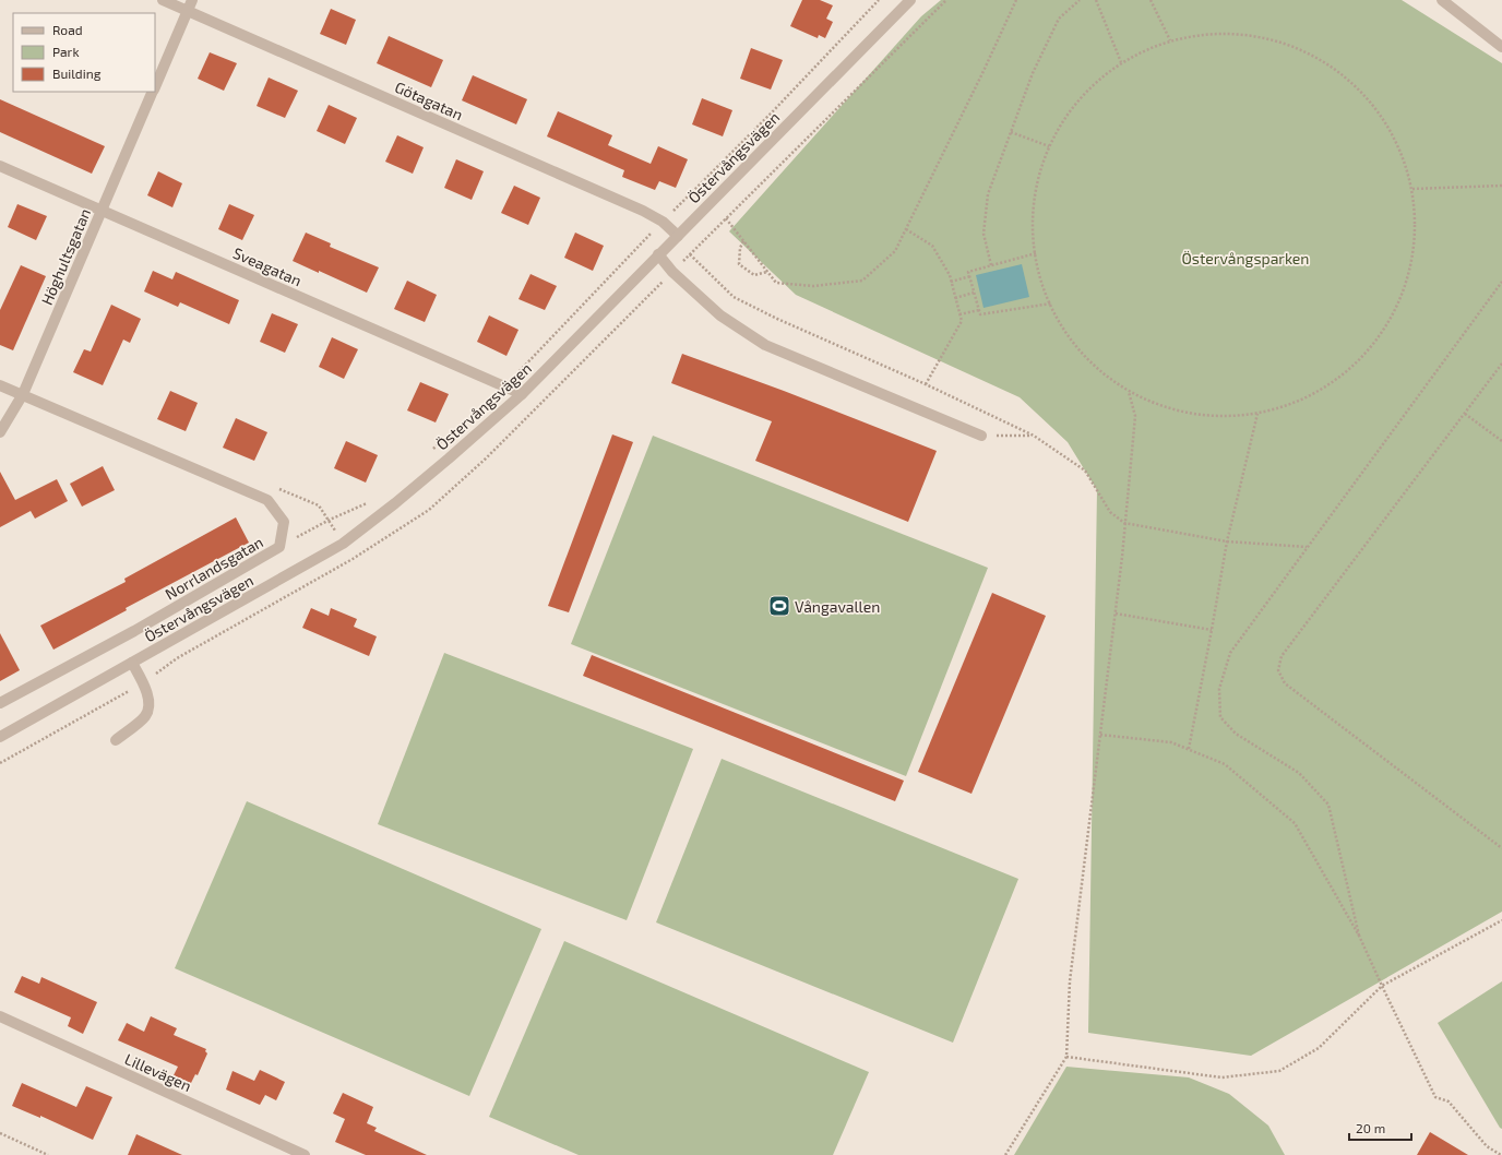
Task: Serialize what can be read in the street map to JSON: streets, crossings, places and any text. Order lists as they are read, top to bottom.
{
  "streets": {
    "street": [
      "Götagatan",
      "Östervångsvägen",
      "Höghultsgatan",
      "Sveagatan",
      "Norrlandsgatan",
      "Lillevägen"
    ]
  },
  "crossings": [
    ["Götagatan", "Östervångsvägen"],
    ["Götagatan", "Höghultsgatan"],
    ["Östervångsvägen", "Sveagatan"],
    ["Höghultsgatan", "Sveagatan"],
    ["Höghultsgatan", "Norrlandsgatan"]
  ],
  "parks": ["Östervångsparken"],
  "places": {
    "sports": ["Vångavallen"]
  },
  "legend": ["Road", "Park", "Building"],
  "scale_bar": "20 m"
}
